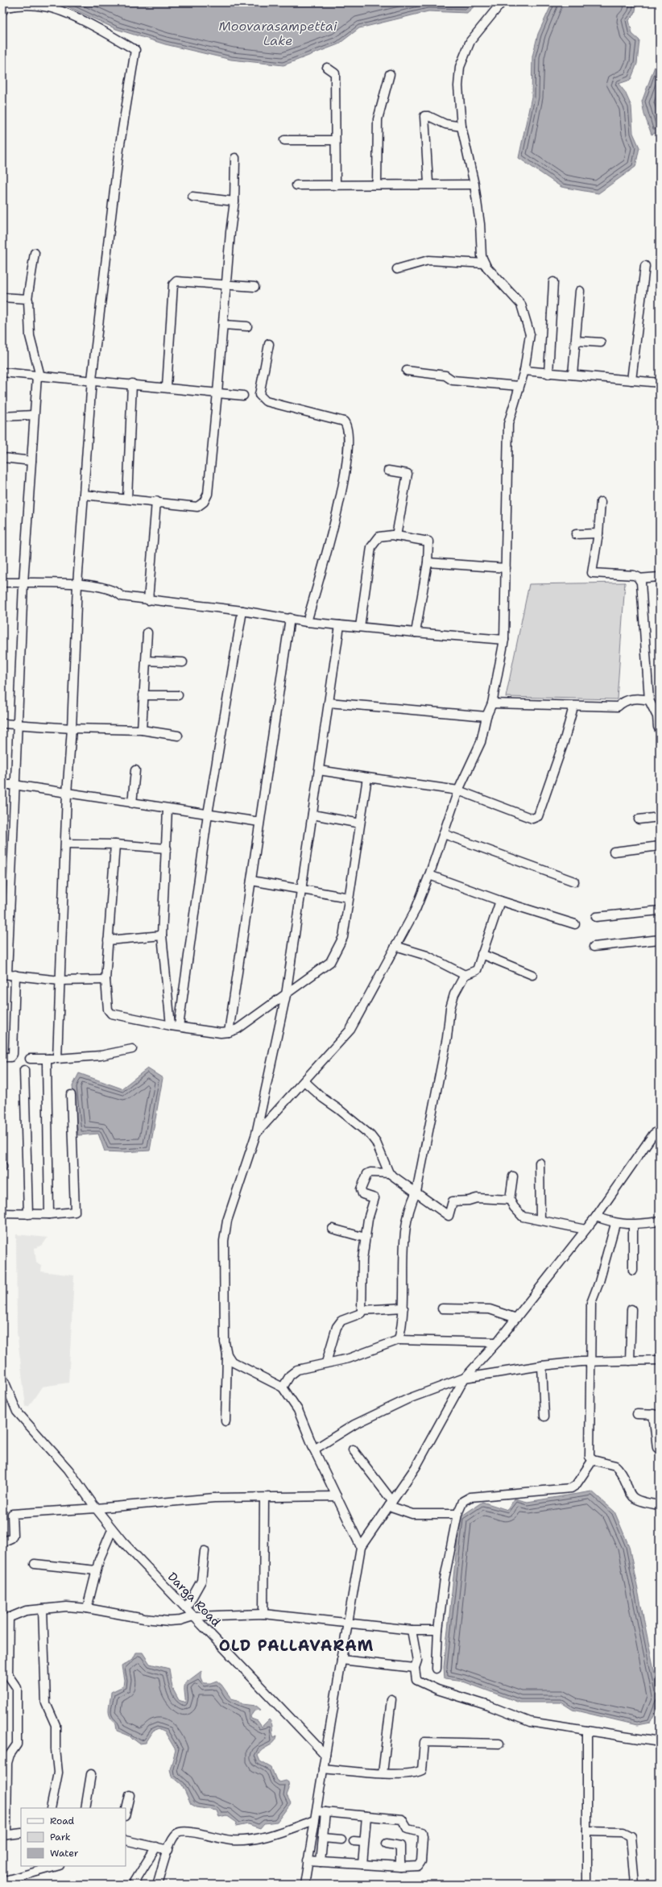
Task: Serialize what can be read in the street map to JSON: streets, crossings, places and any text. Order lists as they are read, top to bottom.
{
  "streets": {
    "street": ["Darga Road"]
  },
  "districts": ["OLD PALLAVARAM"],
  "water": ["Moovarasampettai Lake"],
  "legend": ["Road", "Park", "Water"]
}
